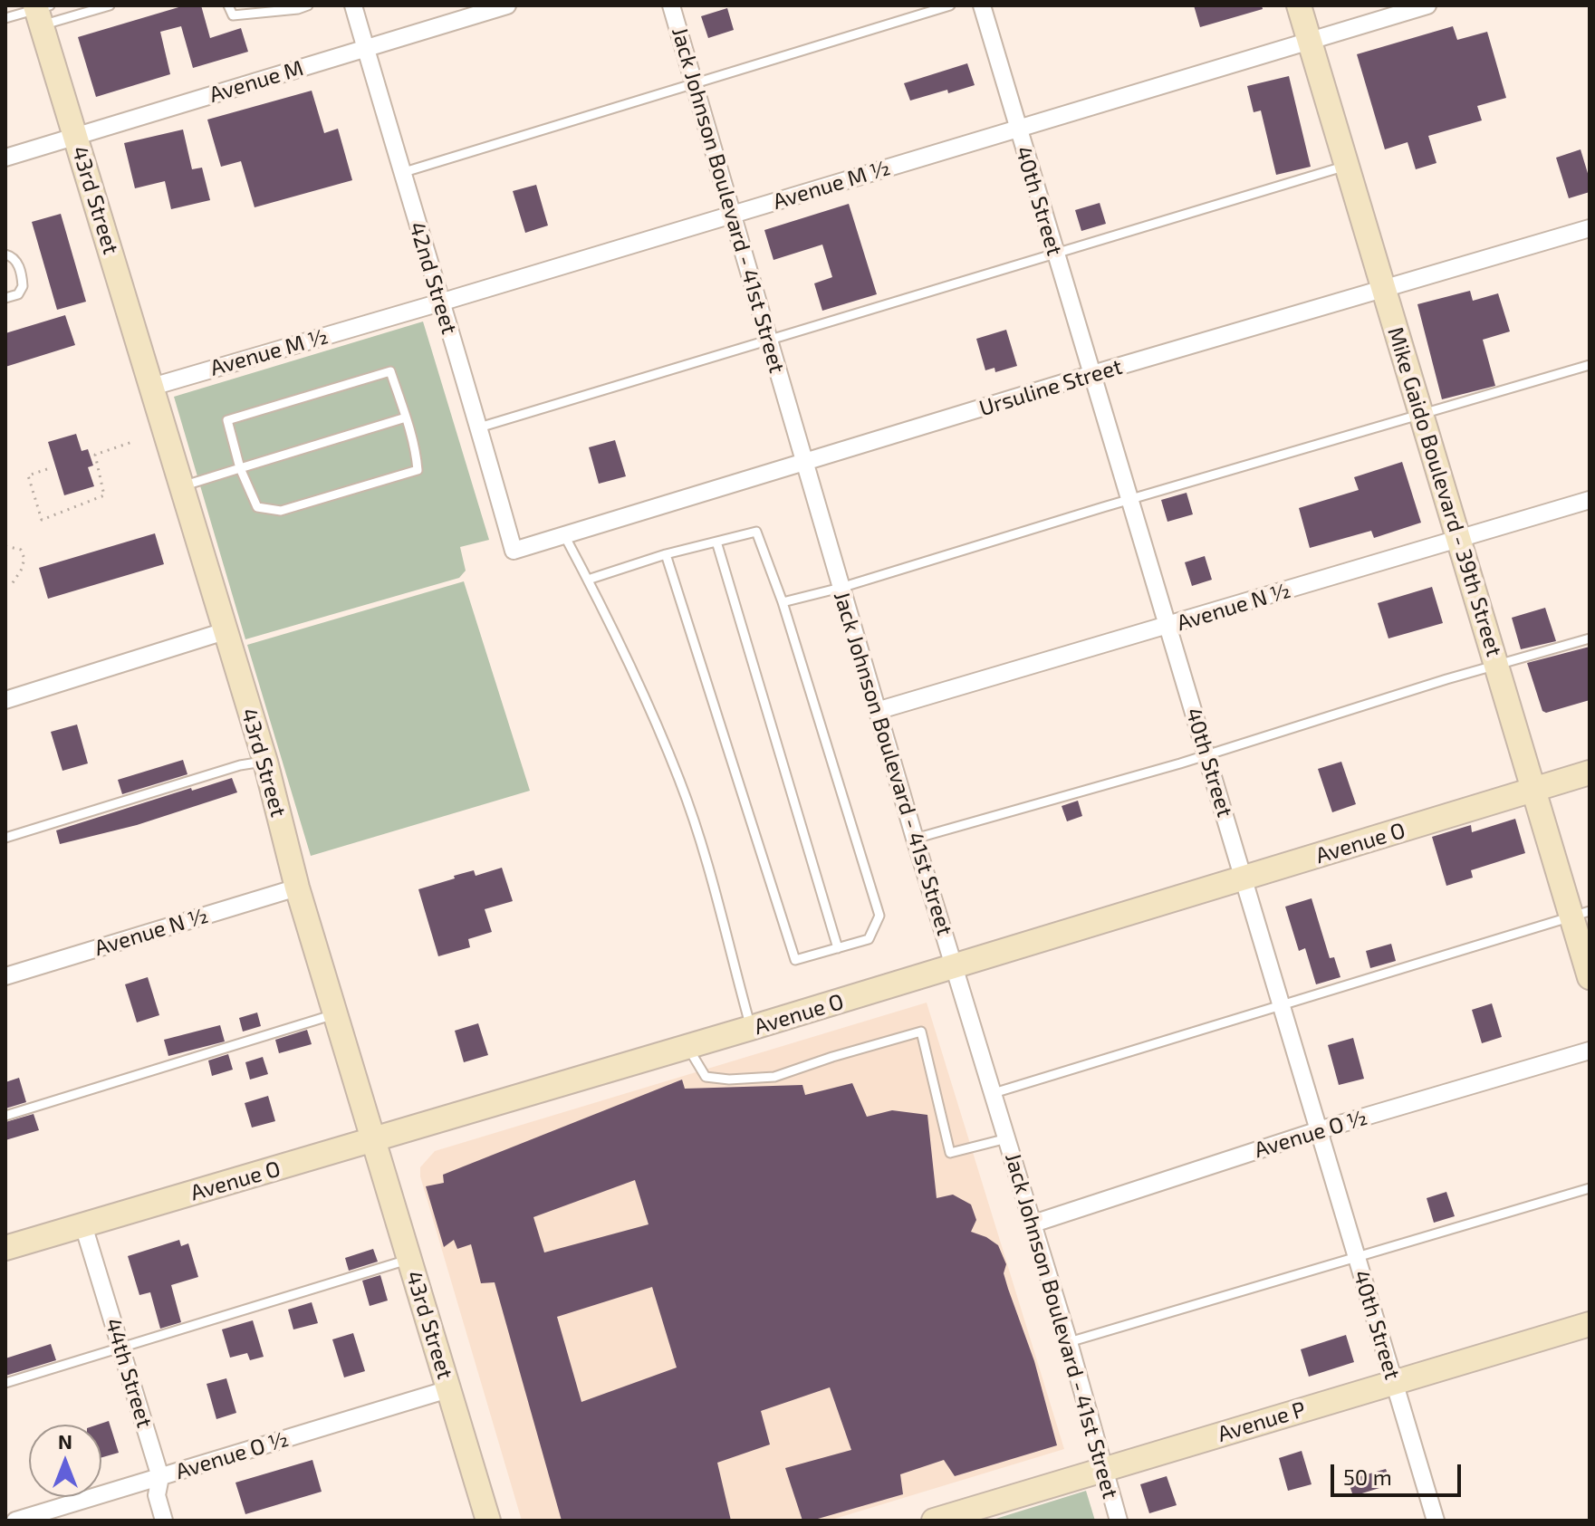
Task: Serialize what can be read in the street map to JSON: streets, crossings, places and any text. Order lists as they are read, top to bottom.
{
  "streets": {
    "main road": [
      "43rd Street",
      "Mike Gaido Boulevard - 39th Street",
      "Avenue O",
      "Avenue P"
    ],
    "street": [
      "Avenue M",
      "Avenue M ½",
      "Jack Johnson Boulevard - 41st Street",
      "40th Street",
      "42nd Street",
      "Ursuline Street",
      "Avenue N ½",
      "Avenue O ½",
      "44th Street"
    ]
  },
  "crossings": [
    ["Avenue M", "43rd Street"],
    ["Avenue M", "42nd Street"],
    ["Avenue M ½", "43rd Street"],
    ["Avenue M ½", "Jack Johnson Boulevard - 41st Street"],
    ["Avenue M ½", "40th Street"],
    ["Avenue M ½", "42nd Street"],
    ["Avenue M ½", "Mike Gaido Boulevard - 39th Street"],
    ["43rd Street", "Avenue N ½"],
    ["43rd Street", "Avenue O"],
    ["43rd Street", "Avenue O ½"],
    ["Jack Johnson Boulevard - 41st Street", "Ursuline Street"],
    ["Jack Johnson Boulevard - 41st Street", "Avenue N ½"],
    ["Jack Johnson Boulevard - 41st Street", "Avenue O"],
    ["Jack Johnson Boulevard - 41st Street", "Avenue O ½"],
    ["Jack Johnson Boulevard - 41st Street", "Avenue P"],
    ["40th Street", "Ursuline Street"],
    ["40th Street", "Avenue N ½"],
    ["40th Street", "Avenue O"],
    ["40th Street", "Avenue O ½"],
    ["40th Street", "Avenue P"],
    ["42nd Street", "Ursuline Street"],
    ["Ursuline Street", "Mike Gaido Boulevard - 39th Street"],
    ["Mike Gaido Boulevard - 39th Street", "Avenue N ½"],
    ["Mike Gaido Boulevard - 39th Street", "Avenue O"],
    ["Avenue O", "44th Street"],
    ["Avenue O ½", "44th Street"]
  ],
  "scale_bar": "50 m",
  "north": "top"
}
